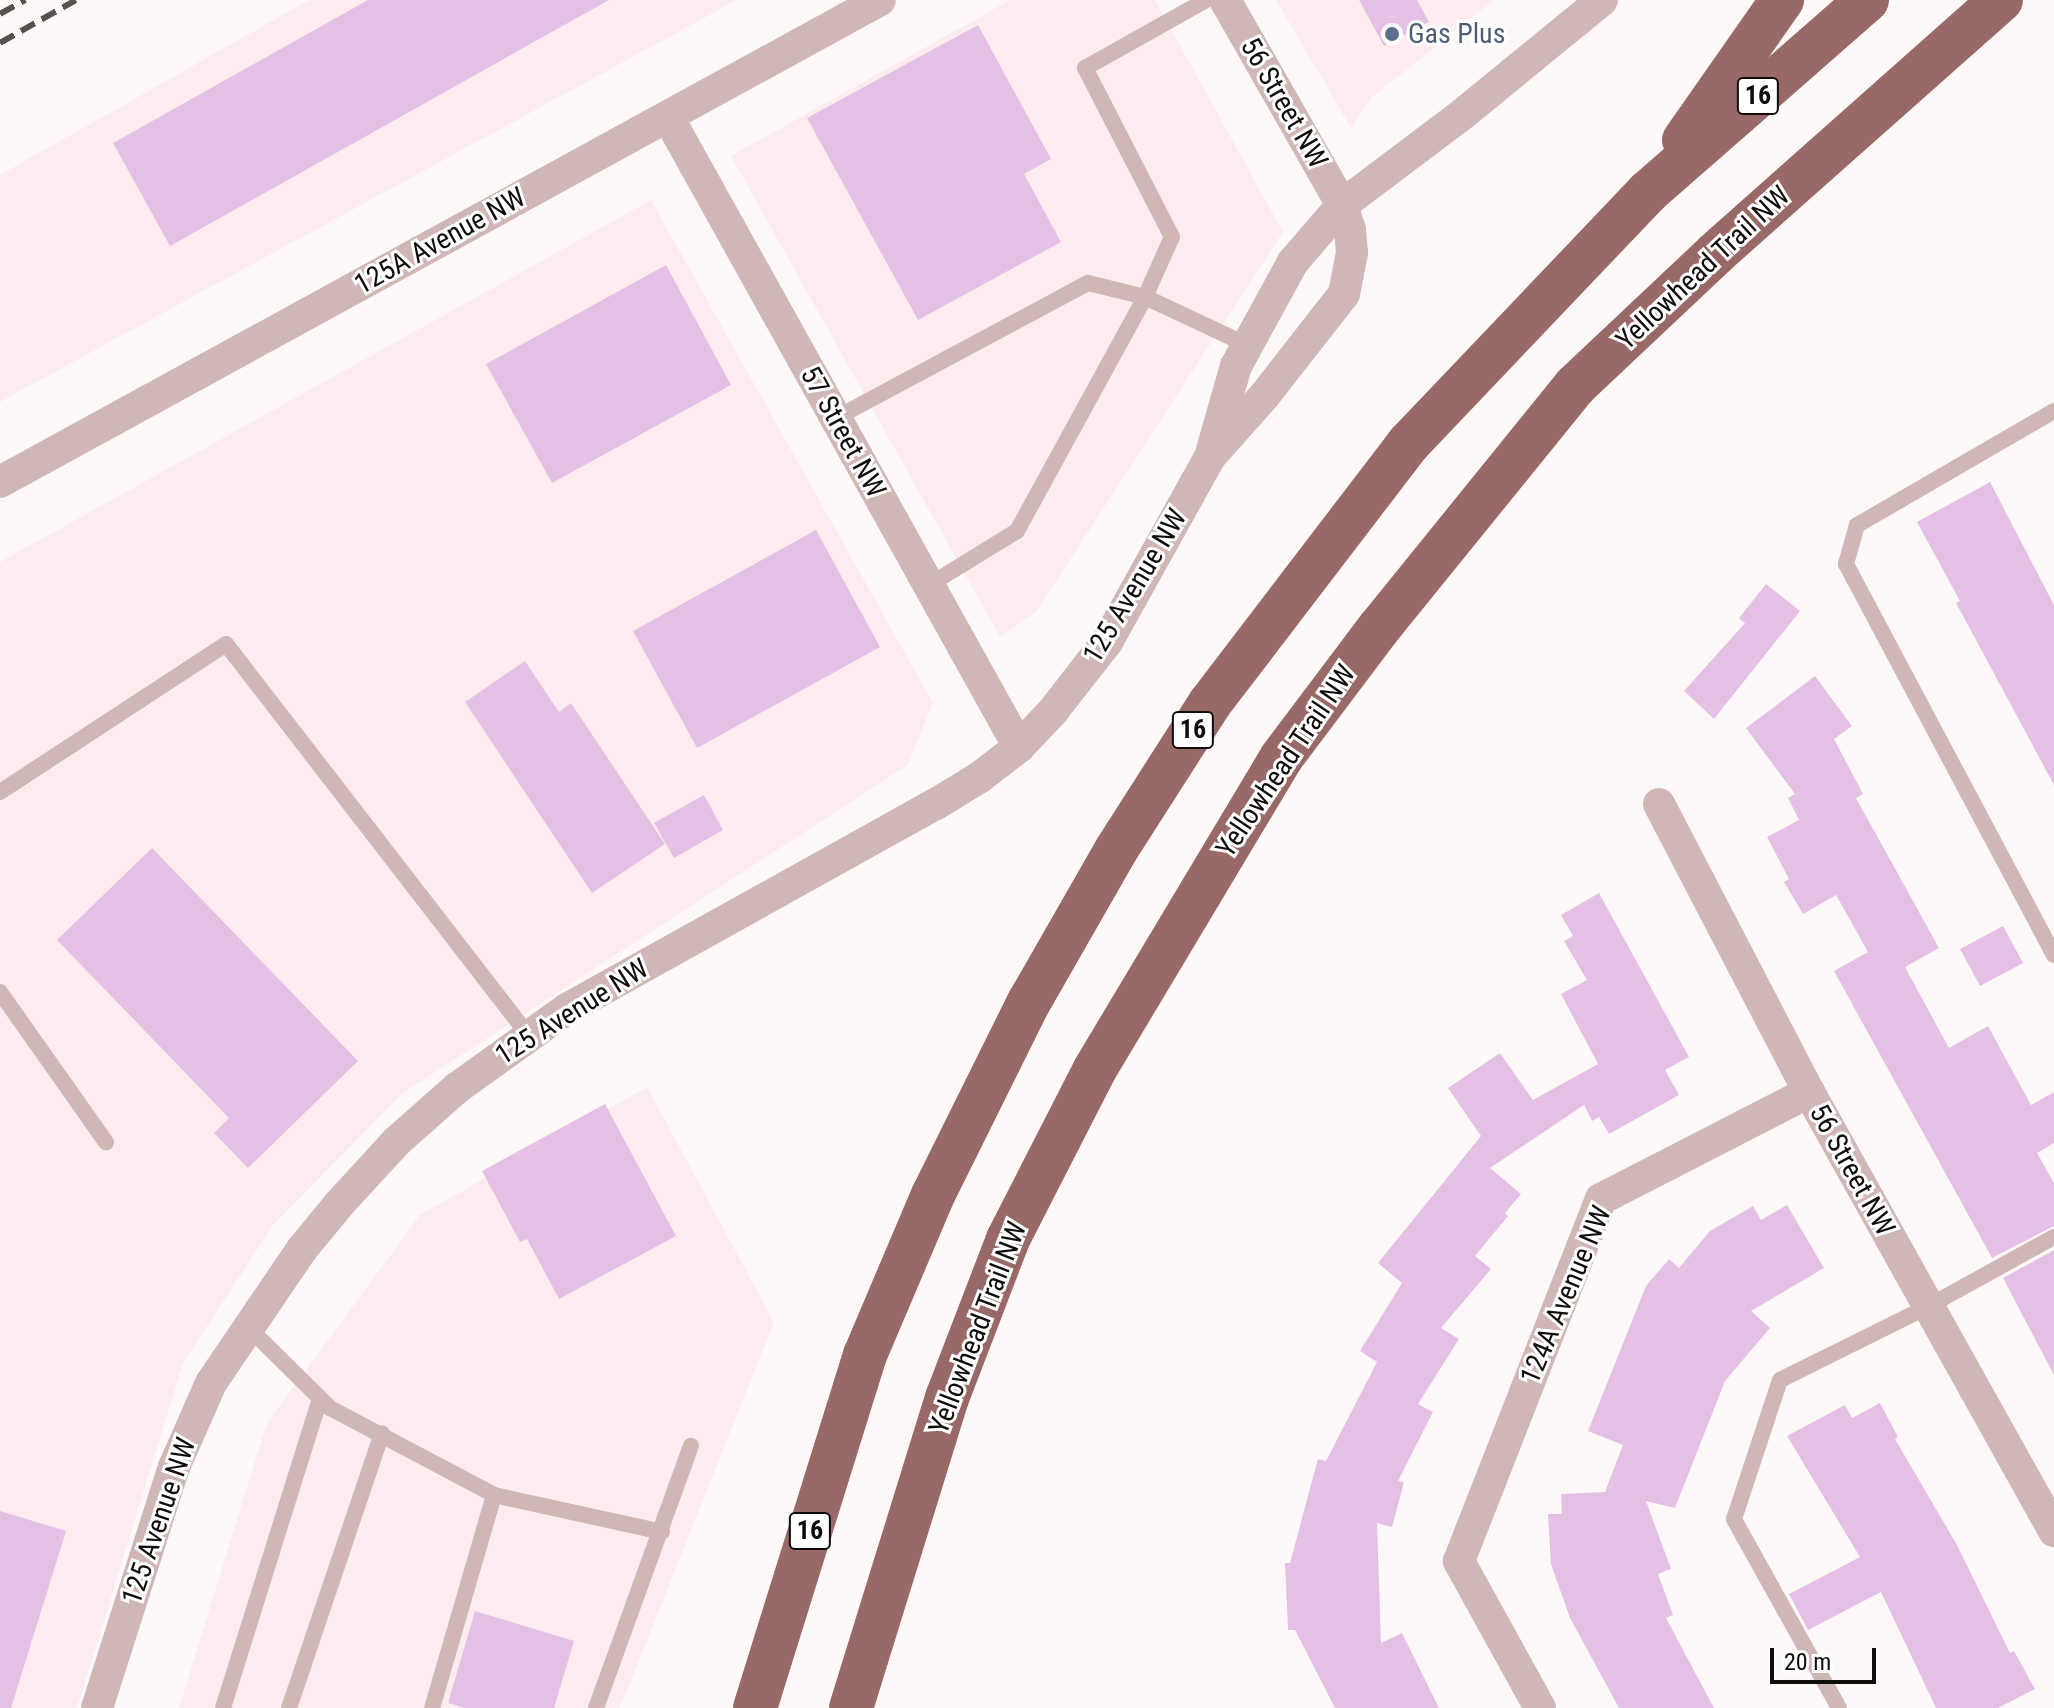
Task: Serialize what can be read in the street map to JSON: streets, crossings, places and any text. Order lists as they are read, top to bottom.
{
  "streets": {
    "highway": ["16", "Yellowhead Trail NW"],
    "street": [
      "56 Street NW",
      "125A Avenue NW",
      "57 Street NW",
      "125 Avenue NW",
      "124A Avenue NW"
    ]
  },
  "crossings": [
    ["56 Street NW", "125 Avenue NW"],
    ["56 Street NW", "124A Avenue NW"],
    ["125A Avenue NW", "57 Street NW"],
    ["57 Street NW", "125 Avenue NW"]
  ],
  "places": ["Gas Plus"],
  "scale_bar": "20 m"
}
